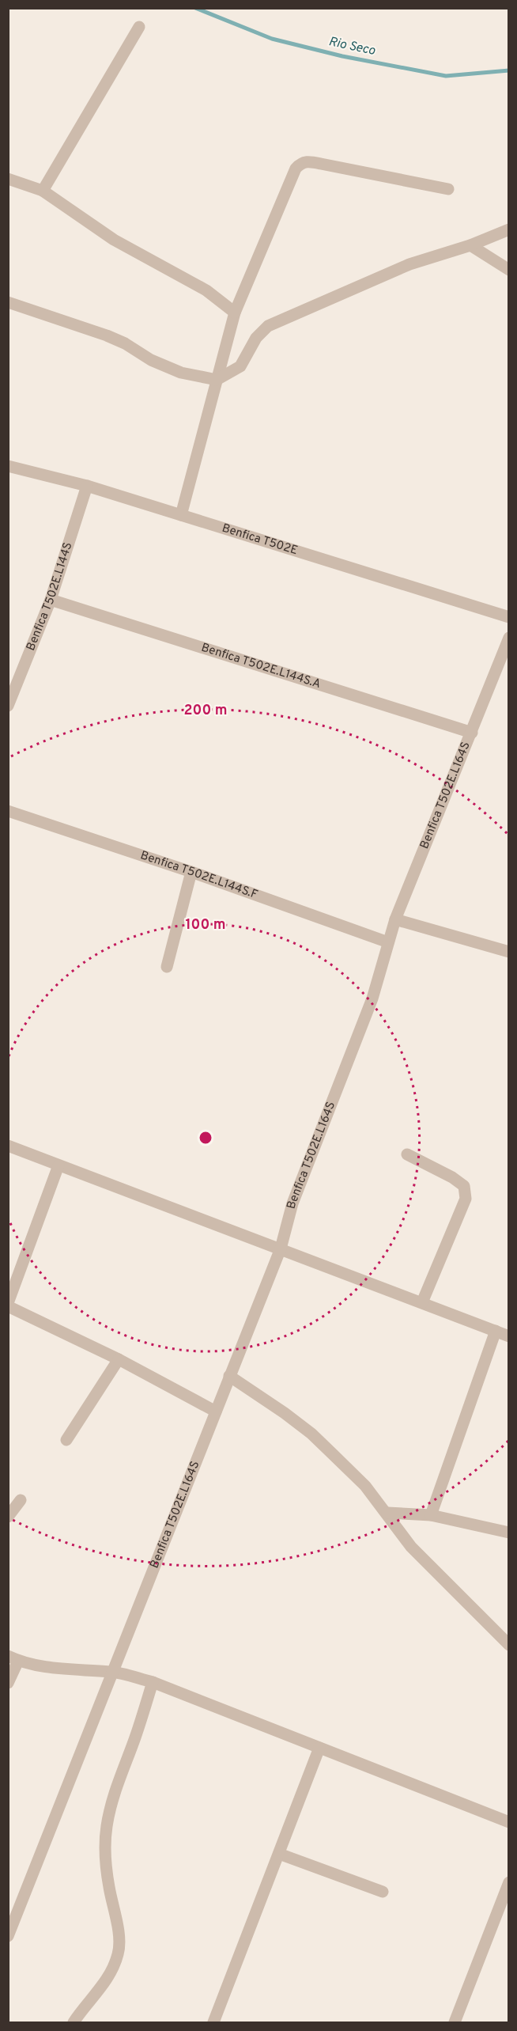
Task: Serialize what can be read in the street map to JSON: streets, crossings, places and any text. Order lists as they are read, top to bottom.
{
  "streets": {
    "street": [
      "Benfica T502E",
      "Benfica T502E.L144S",
      "Benfica T502E.L144S.A",
      "Benfica T502E.L164S",
      "Benfica T502E.L144S.F"
    ]
  },
  "crossings": [
    ["Benfica T502E", "Benfica T502E.L144S"],
    ["Benfica T502E.L144S", "Benfica T502E.L144S.A"],
    ["Benfica T502E.L144S.A", "Benfica T502E.L164S"],
    ["Benfica T502E.L164S", "Benfica T502E.L144S.F"]
  ],
  "water": ["Rio Seco"],
  "rings": ["200 m", "100 m"]
}
